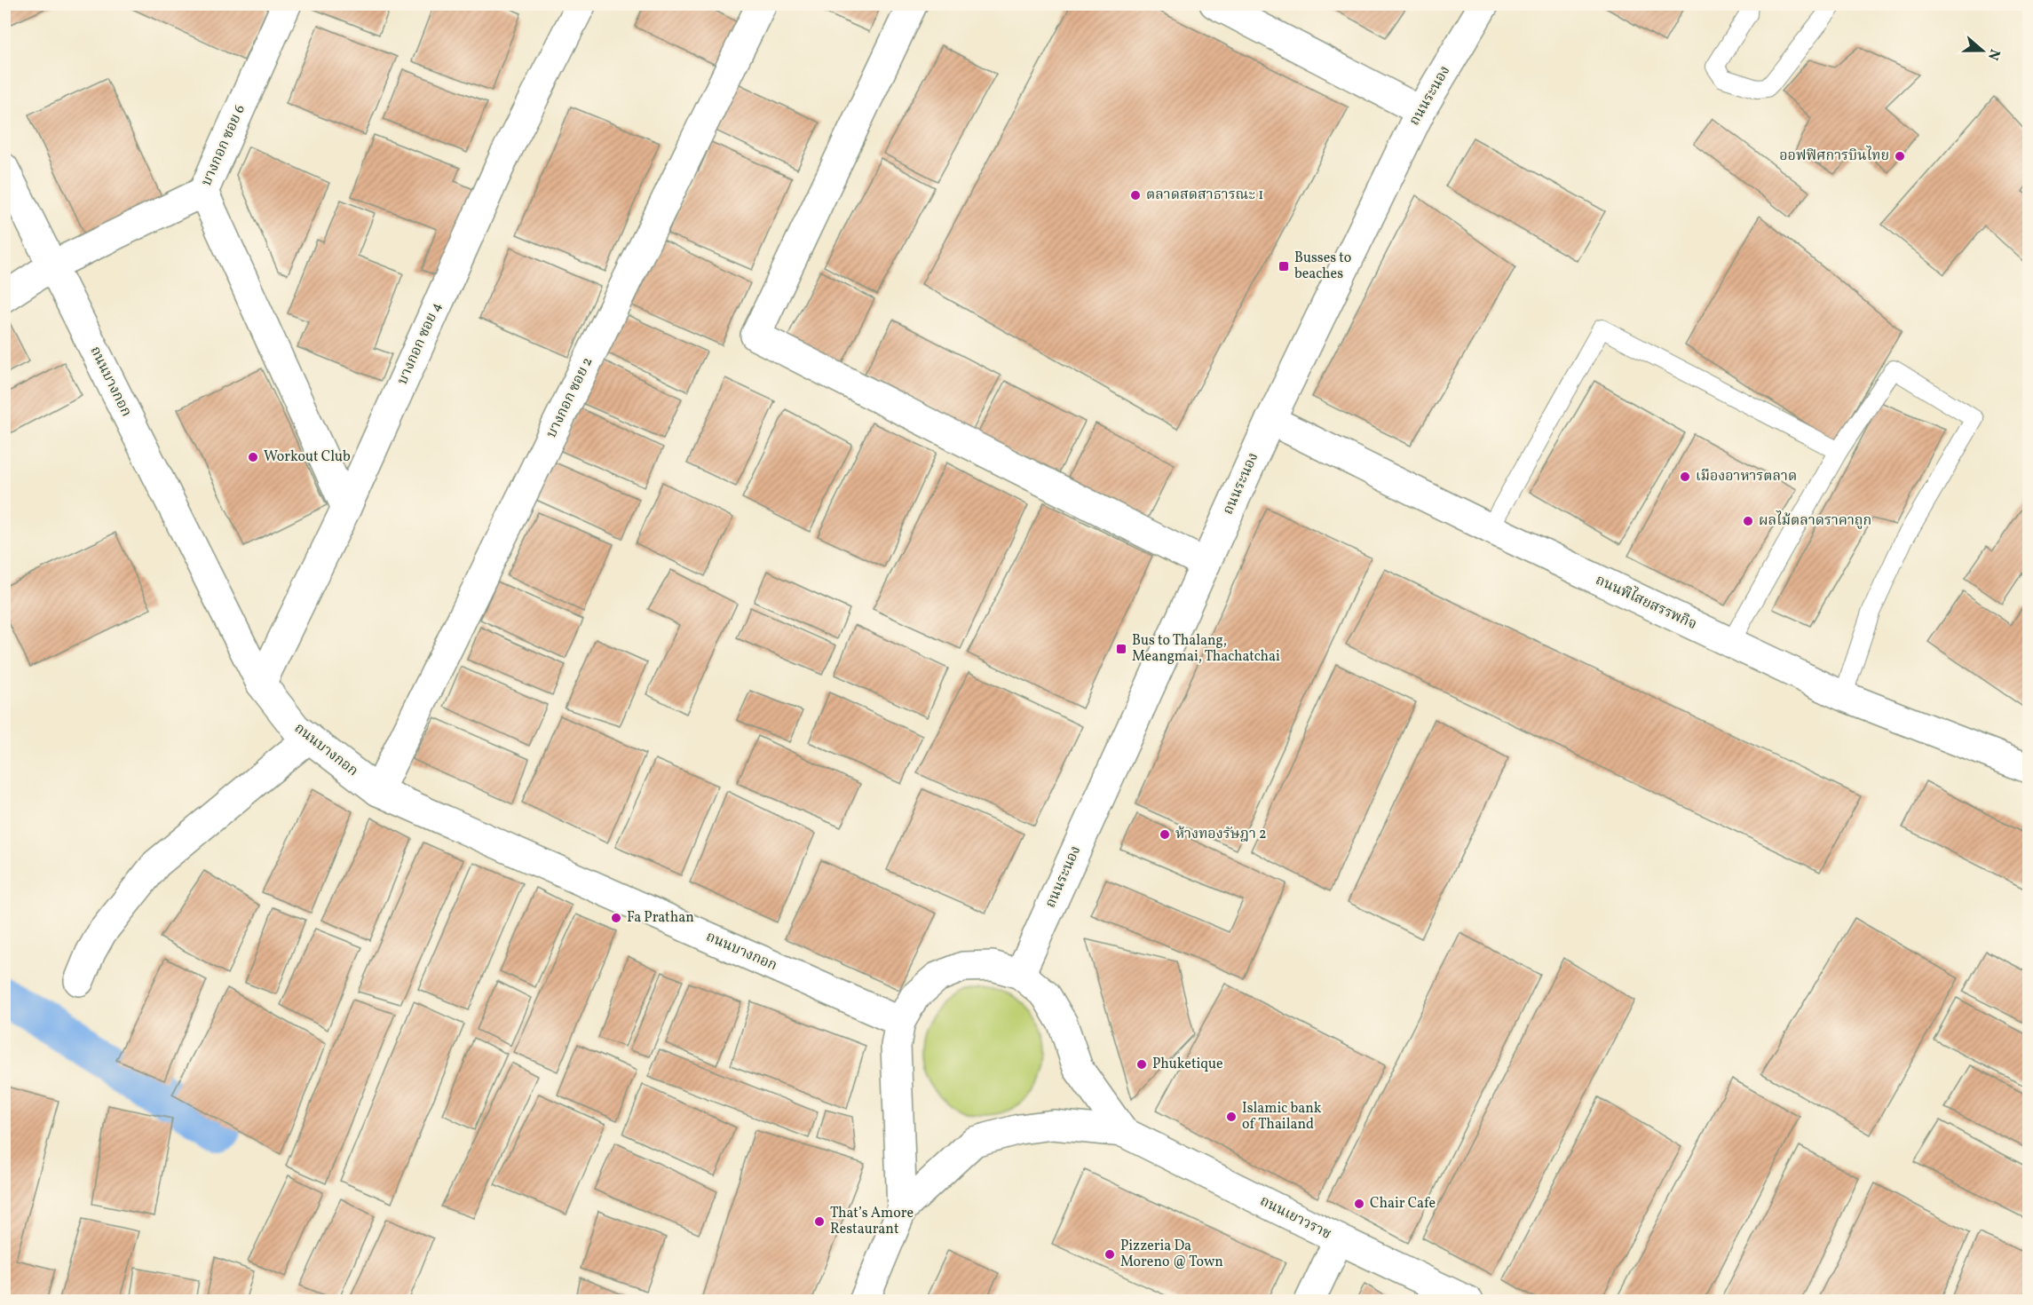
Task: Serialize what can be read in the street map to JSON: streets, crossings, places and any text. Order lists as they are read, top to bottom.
{
  "streets": {
    "street": [
      "ถนนระนอง",
      "บางกอก ซอย 6",
      "บางกอก ซอย 4",
      "ถนนบางกอก",
      "บางกอก ซอย 2",
      "ถนนพิไสยสรรพกิจ",
      "ถนนเยาวราช"
    ]
  },
  "crossings": [
    ["ถนนระนอง", "ถนนพิไสยสรรพกิจ"],
    ["บางกอก ซอย 6", "ถนนบางกอก"],
    ["บางกอก ซอย 4", "ถนนบางกอก"],
    ["ถนนบางกอก", "บางกอก ซอย 2"]
  ],
  "places": {
    "other": [
      "ออฟฟิศการบินไทย",
      "ตลาดสดสาธารณะ 1",
      "Workout Club",
      "เมืองอาหารตลาด",
      "ผลไม้ตลาดราคาถูก",
      "ห้างทองรัษฎา 2",
      "Fa Prathan",
      "Phuketique",
      "Islamic bank of Thailand",
      "Chair Cafe",
      "That’s Amore Restaurant",
      "Pizzeria Da Moreno @ Town"
    ],
    "transit": ["Busses to beaches", "Bus to Thalang, Meangmai, Thachatchai"]
  },
  "north": "right"
}
